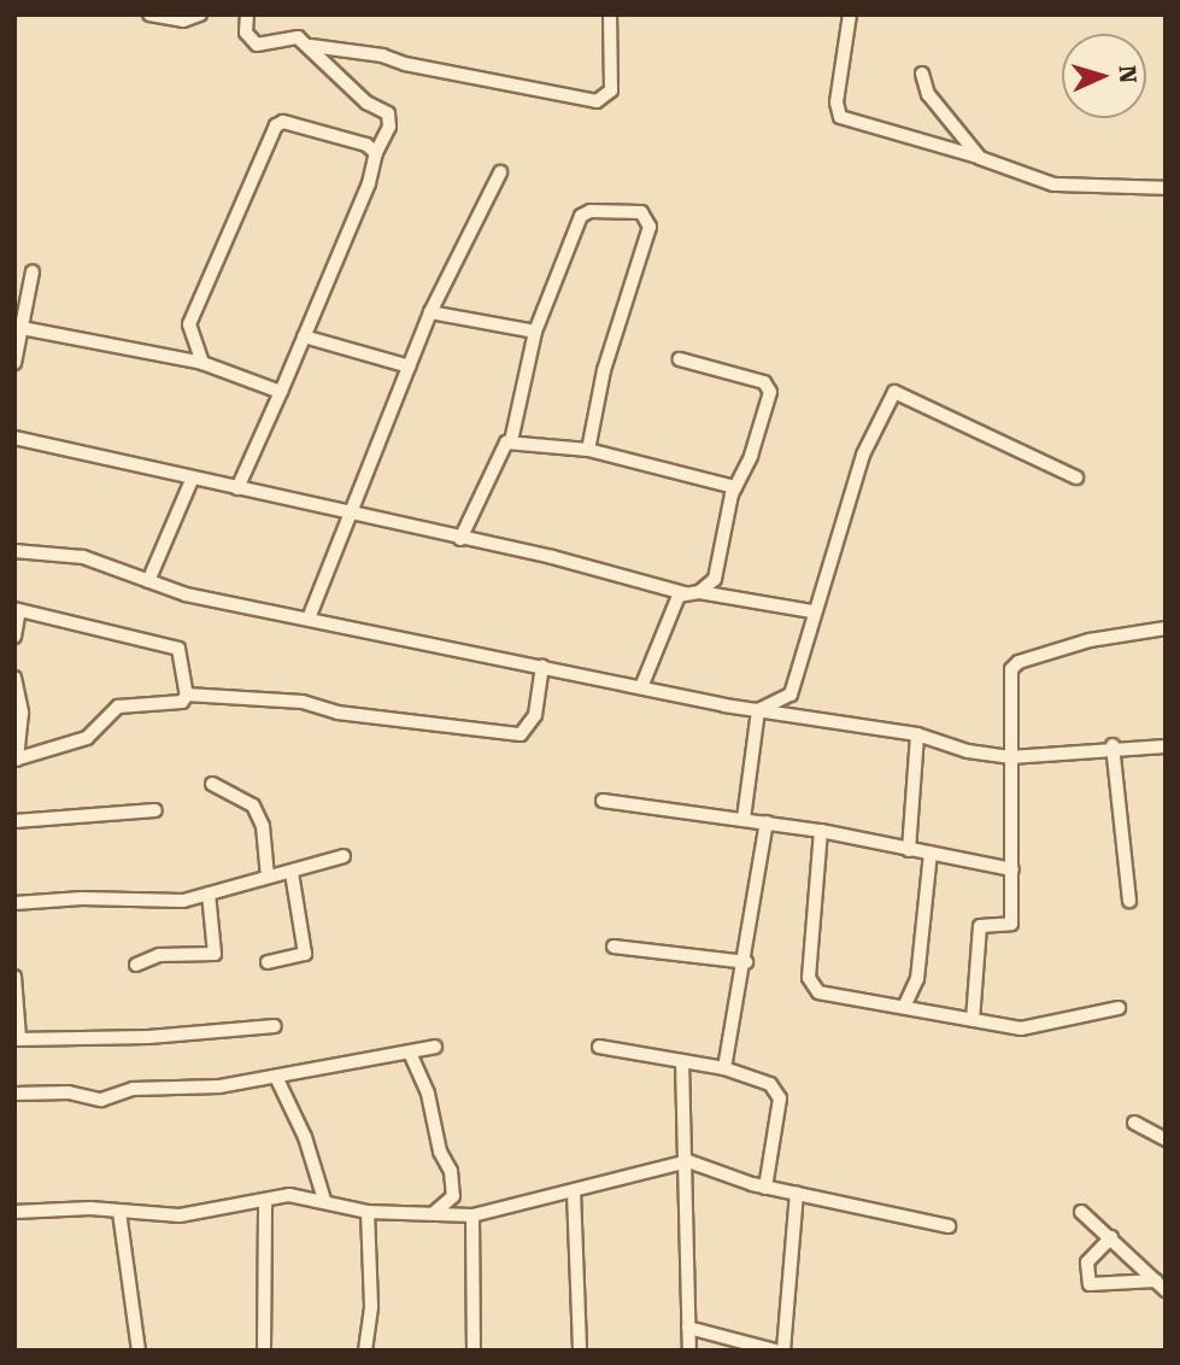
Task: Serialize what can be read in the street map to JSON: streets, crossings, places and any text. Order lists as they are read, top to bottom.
{
  "north": "right"
}
